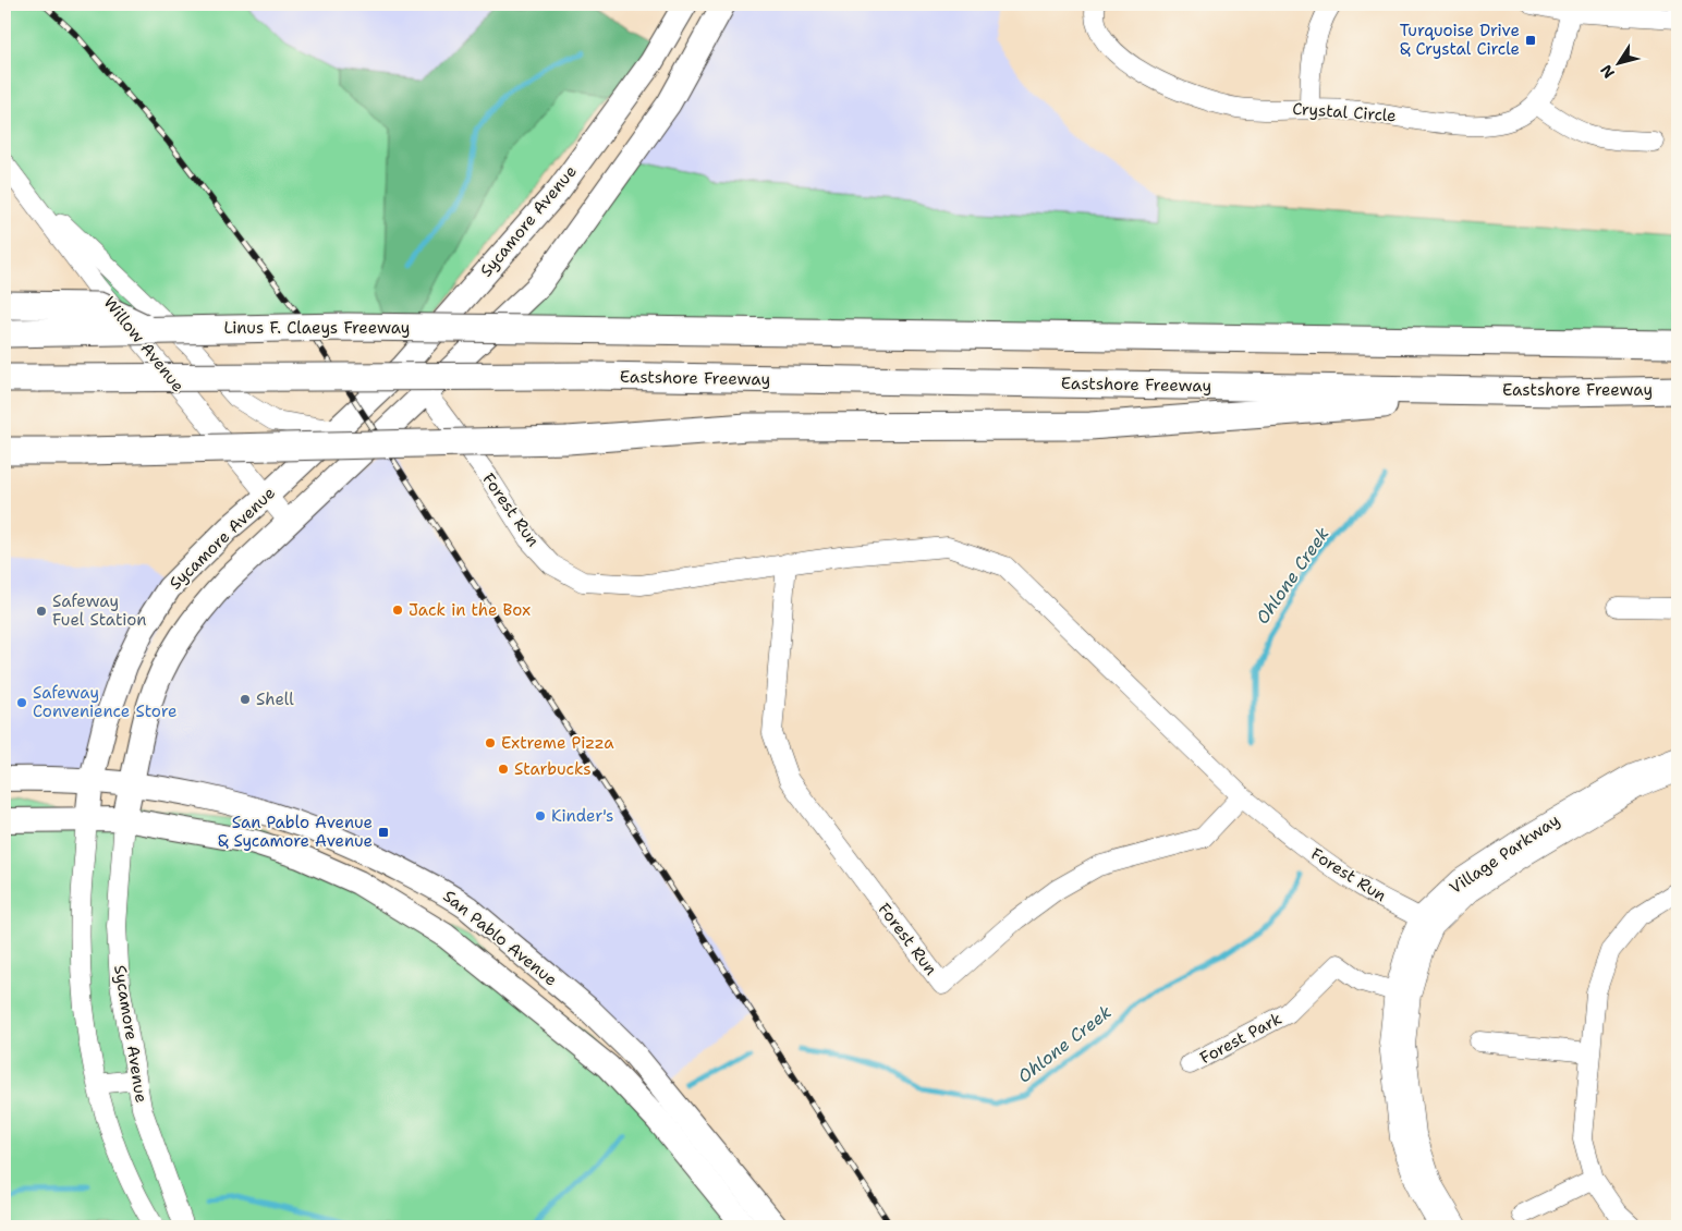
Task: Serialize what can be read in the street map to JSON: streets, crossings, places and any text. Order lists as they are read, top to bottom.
{
  "streets": {
    "highway": ["Linus F. Claeys Freeway", "Eastshore Freeway"],
    "main road": ["Sycamore Avenue", "San Pablo Avenue"],
    "street": [
      "Crystal Circle",
      "Willow Avenue",
      "Forest Run",
      "Village Parkway",
      "Forest Park"
    ]
  },
  "crossings": [
    ["Sycamore Avenue", "Willow Avenue"],
    ["Sycamore Avenue", "Forest Run"],
    ["Sycamore Avenue", "San Pablo Avenue"],
    ["Forest Run", "Village Parkway"],
    ["Village Parkway", "Forest Park"]
  ],
  "water": ["Ohlone Creek"],
  "places": {
    "transit": ["Turquoise Drive & Crystal Circle", "San Pablo Avenue & Sycamore Avenue"],
    "other": [
      "Jack in the Box",
      "Safeway Fuel Station",
      "Shell",
      "Safeway Convenience Store",
      "Extreme Pizza",
      "Starbucks",
      "Kinder's"
    ]
  },
  "north": "bottom left"
}
